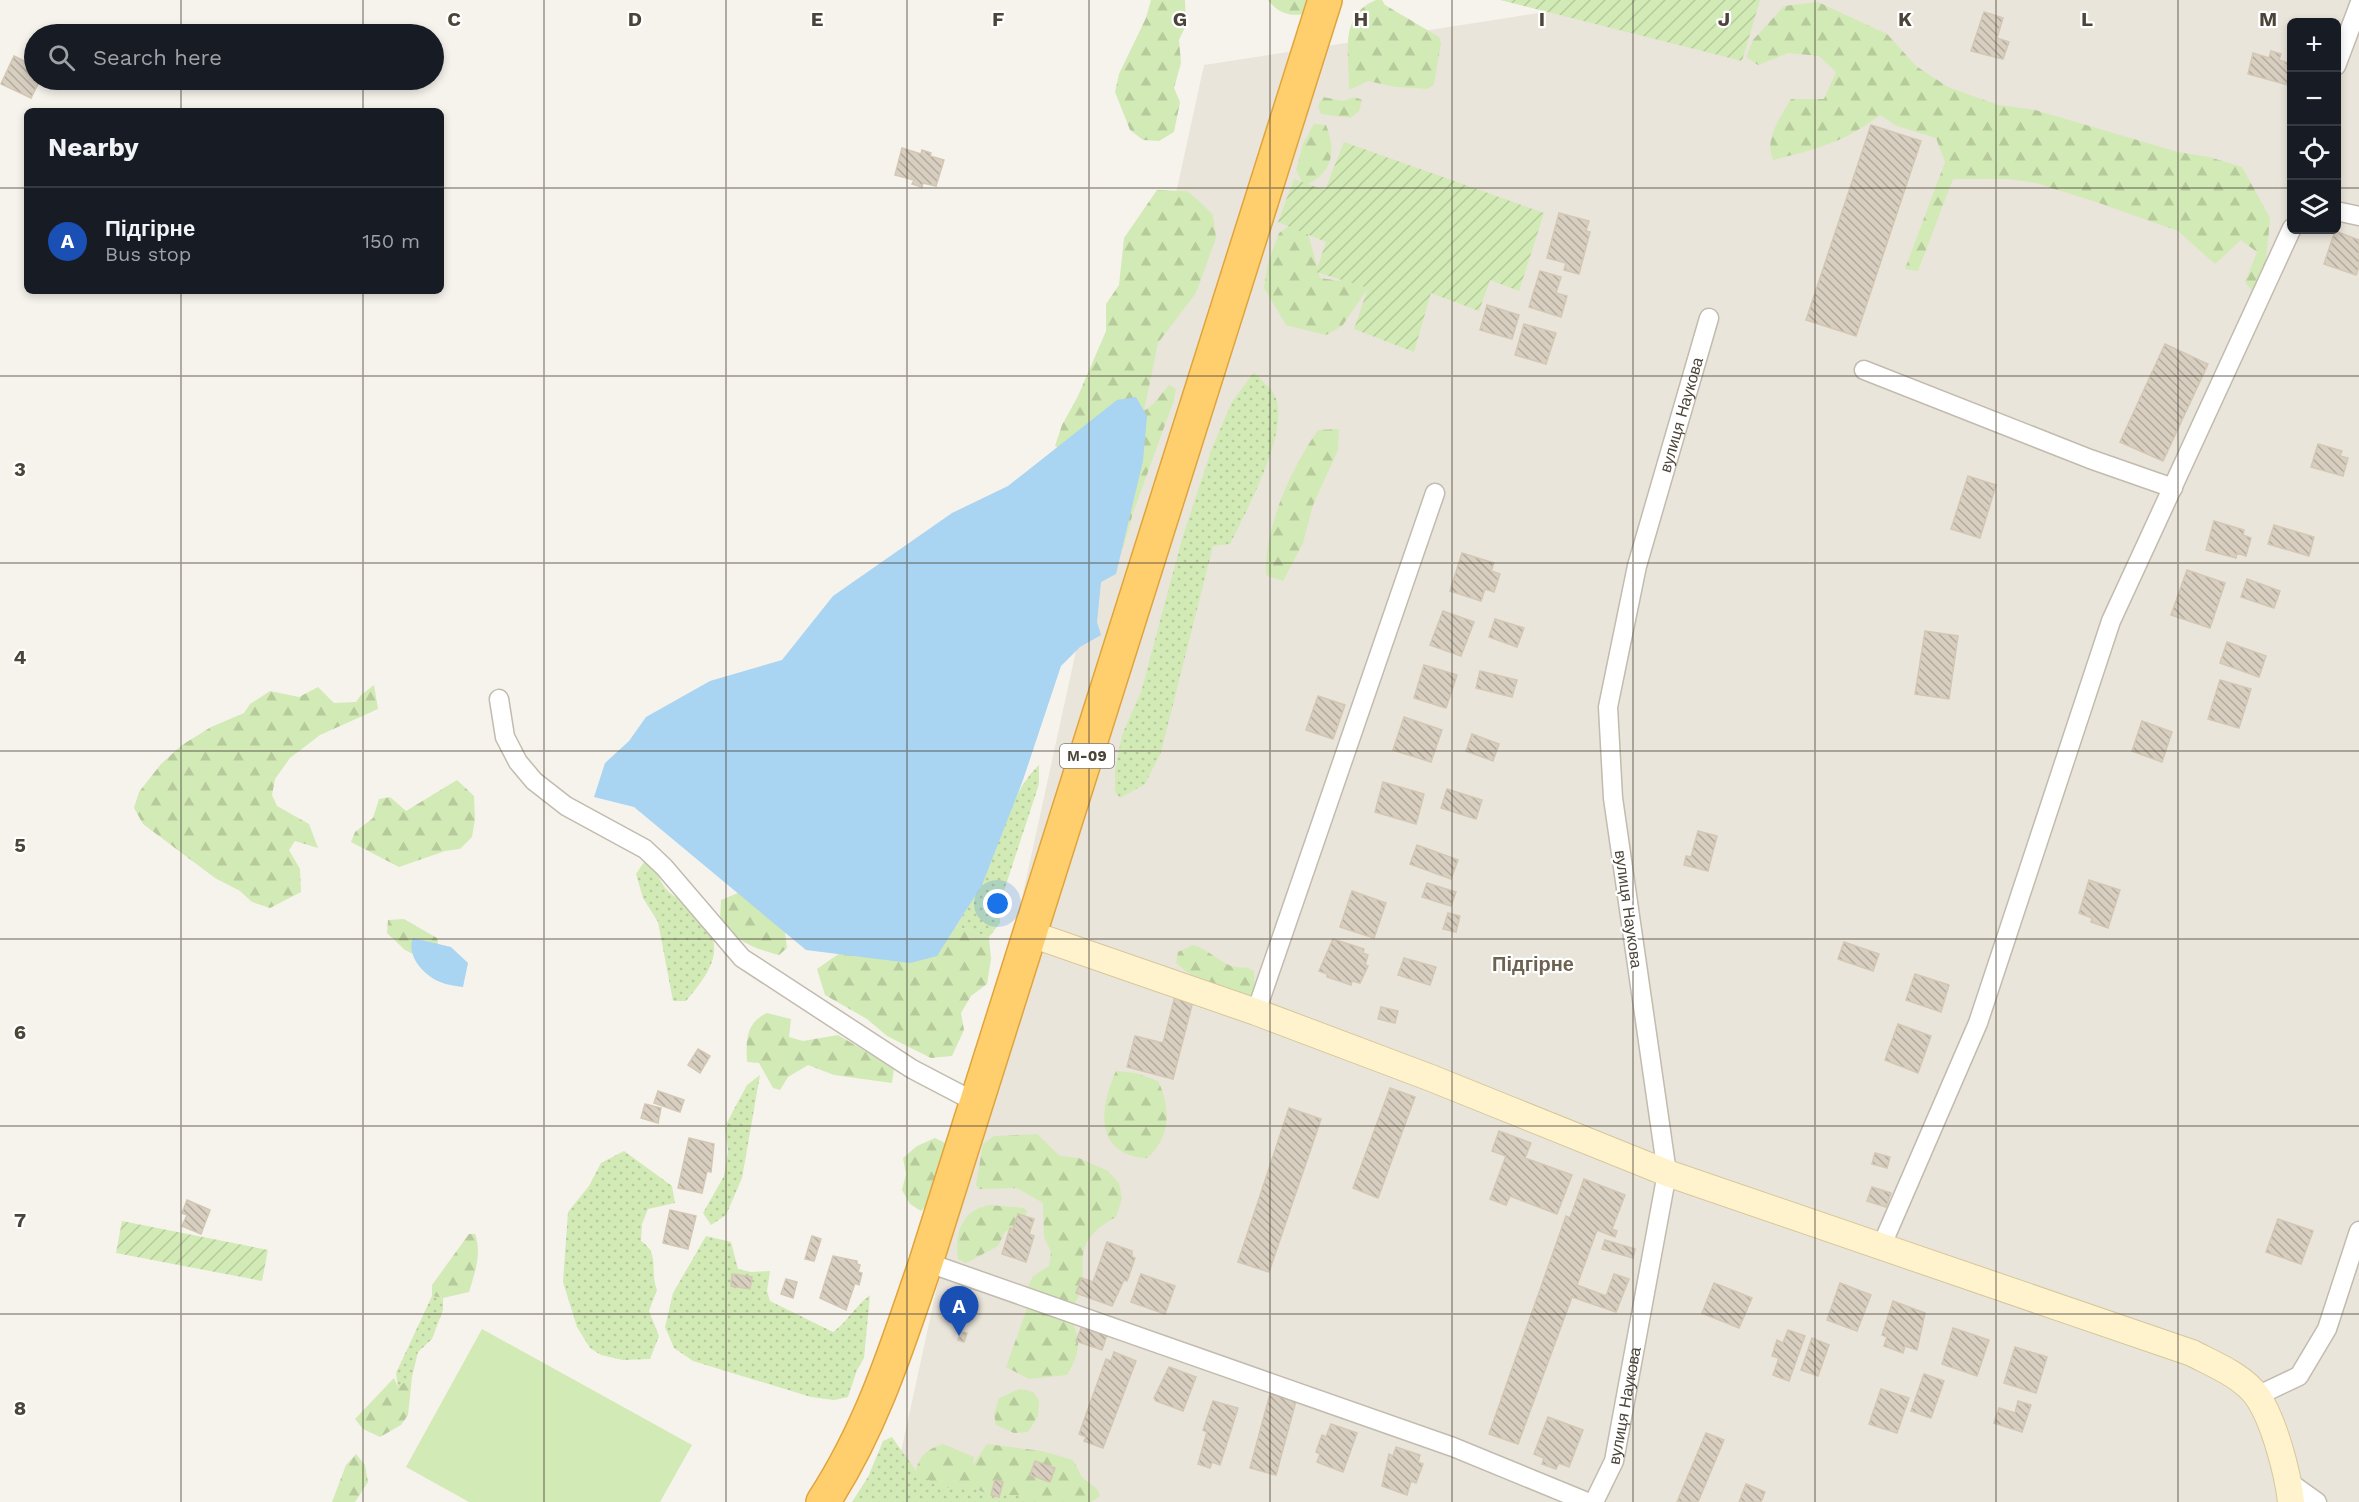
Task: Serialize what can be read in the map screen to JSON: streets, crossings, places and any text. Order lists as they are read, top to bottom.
{
  "streets": {
    "highway": ["М-09"],
    "street": ["вулиця Наукова"]
  },
  "districts": ["Підгірне"],
  "page": {
    "map_buttons": ["+", "−"],
    "search": "Search here",
    "heading": "Nearby",
    "list": [
      {
        "mark": "A",
        "name": "Підгірне",
        "note": "Bus stop",
        "value": "150 m"
      }
    ],
    "pins": "A"
  },
  "grid": {
    "columns": [
      "C",
      "D",
      "E",
      "F",
      "G",
      "H",
      "I",
      "J",
      "K",
      "L",
      "M"
    ],
    "rows": [
      "3",
      "4",
      "5",
      "6",
      "7",
      "8"
    ]
  }
}
